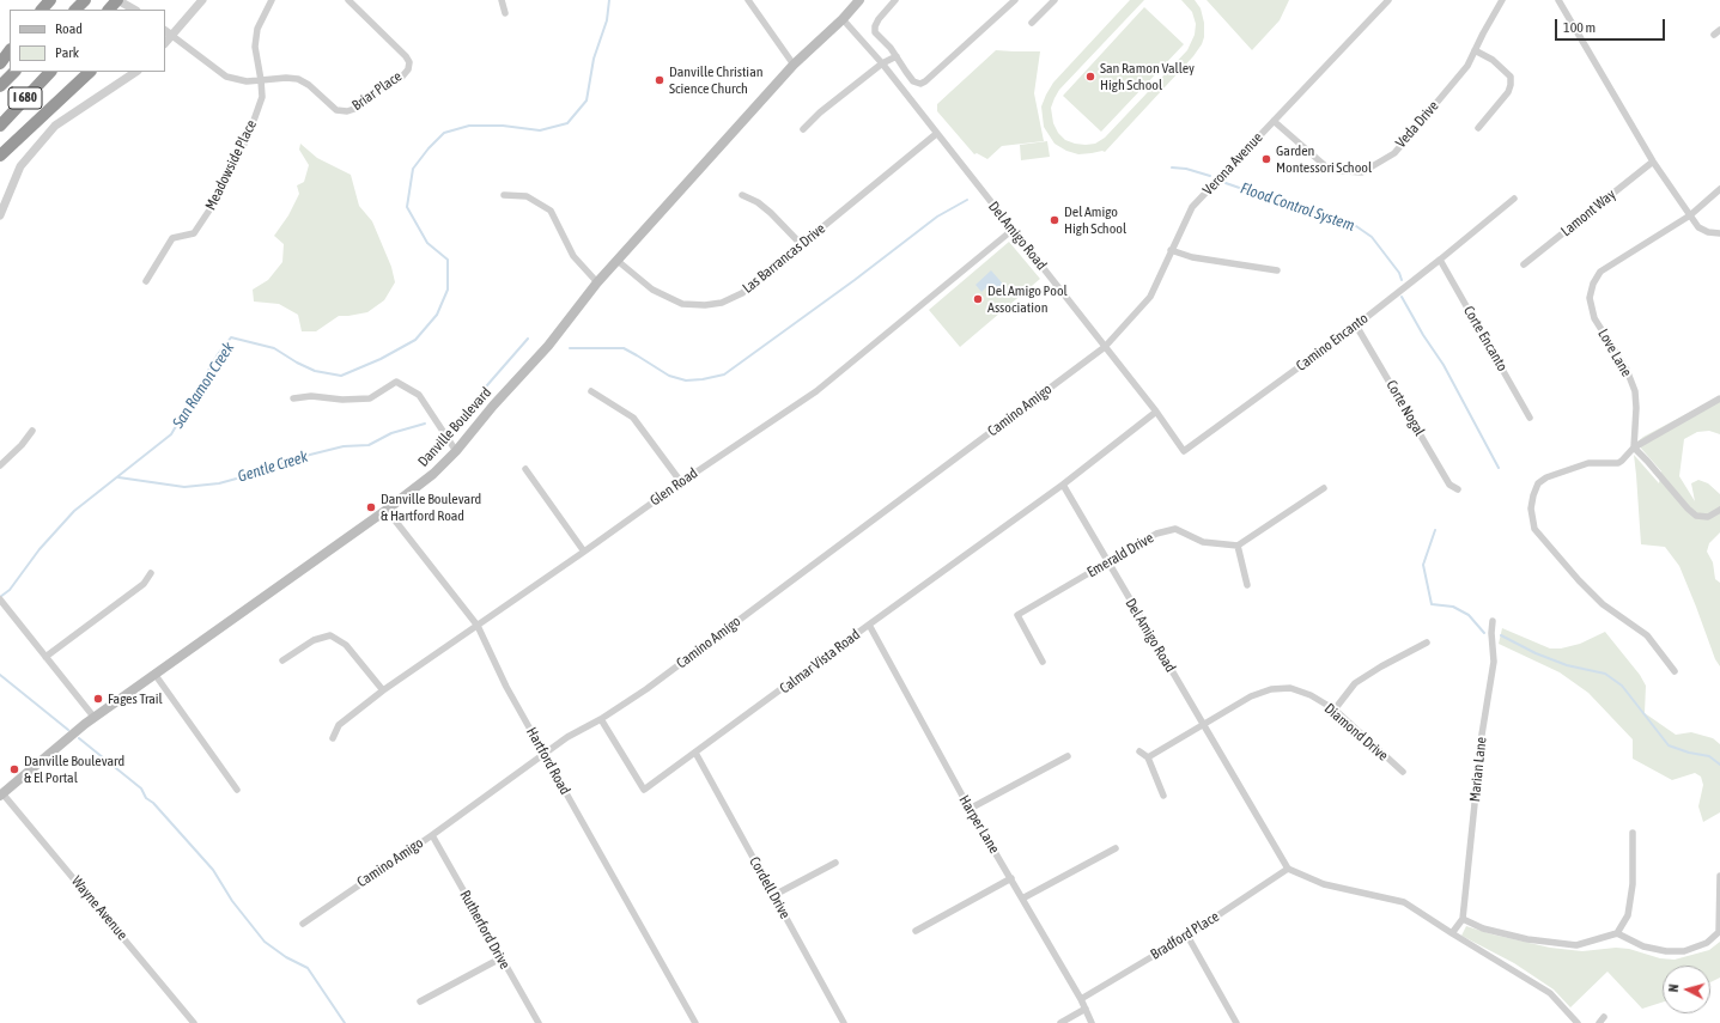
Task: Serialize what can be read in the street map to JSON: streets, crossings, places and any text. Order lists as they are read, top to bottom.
{
  "streets": {
    "highway": ["I 680"],
    "main road": ["Danville Boulevard"],
    "street": [
      "Briar Place",
      "Veda Drive",
      "Verona Avenue",
      "Meadowside Place",
      "Lamont Way",
      "Del Amigo Road",
      "Las Barrancas Drive",
      "Corte Encanto",
      "Camino Encanto",
      "Love Lane",
      "Corte Nogal",
      "Camino Amigo",
      "Glen Road",
      "Emerald Drive",
      "Calmar Vista Road",
      "Diamond Drive",
      "Hartford Road",
      "Marian Lane",
      "Harper Lane",
      "Cordell Drive",
      "Wayne Avenue",
      "Rutherford Drive",
      "Bradford Place"
    ]
  },
  "crossings": [
    ["Briar Place", "Meadowside Place"],
    ["Veda Drive", "Verona Avenue"],
    ["Verona Avenue", "Del Amigo Road"],
    ["Verona Avenue", "Camino Amigo"],
    ["Del Amigo Road", "Las Barrancas Drive"],
    ["Del Amigo Road", "Camino Encanto"],
    ["Del Amigo Road", "Camino Amigo"],
    ["Del Amigo Road", "Danville Boulevard"],
    ["Del Amigo Road", "Glen Road"],
    ["Del Amigo Road", "Emerald Drive"],
    ["Del Amigo Road", "Calmar Vista Road"],
    ["Del Amigo Road", "Diamond Drive"],
    ["Del Amigo Road", "Bradford Place"],
    ["Las Barrancas Drive", "Danville Boulevard"],
    ["Corte Encanto", "Camino Encanto"],
    ["Camino Encanto", "Corte Nogal"],
    ["Camino Amigo", "Calmar Vista Road"],
    ["Camino Amigo", "Hartford Road"],
    ["Camino Amigo", "Rutherford Drive"],
    ["Danville Boulevard", "Hartford Road"],
    ["Danville Boulevard", "Wayne Avenue"],
    ["Glen Road", "Hartford Road"],
    ["Calmar Vista Road", "Harper Lane"],
    ["Calmar Vista Road", "Cordell Drive"],
    ["Harper Lane", "Bradford Place"]
  ],
  "water": ["Flood Control System", "San Ramon Creek", "Gentle Creek"],
  "places": [
    "San Ramon Valley High School",
    "Danville Christian Science Church",
    "Garden Montessori School",
    "Del Amigo High School",
    "Del Amigo Pool Association",
    "Danville Boulevard & Hartford Road",
    "Fages Trail",
    "Danville Boulevard & El Portal"
  ],
  "legend": ["Road", "Park"],
  "scale_bar": "100 m",
  "north": "left"
}
